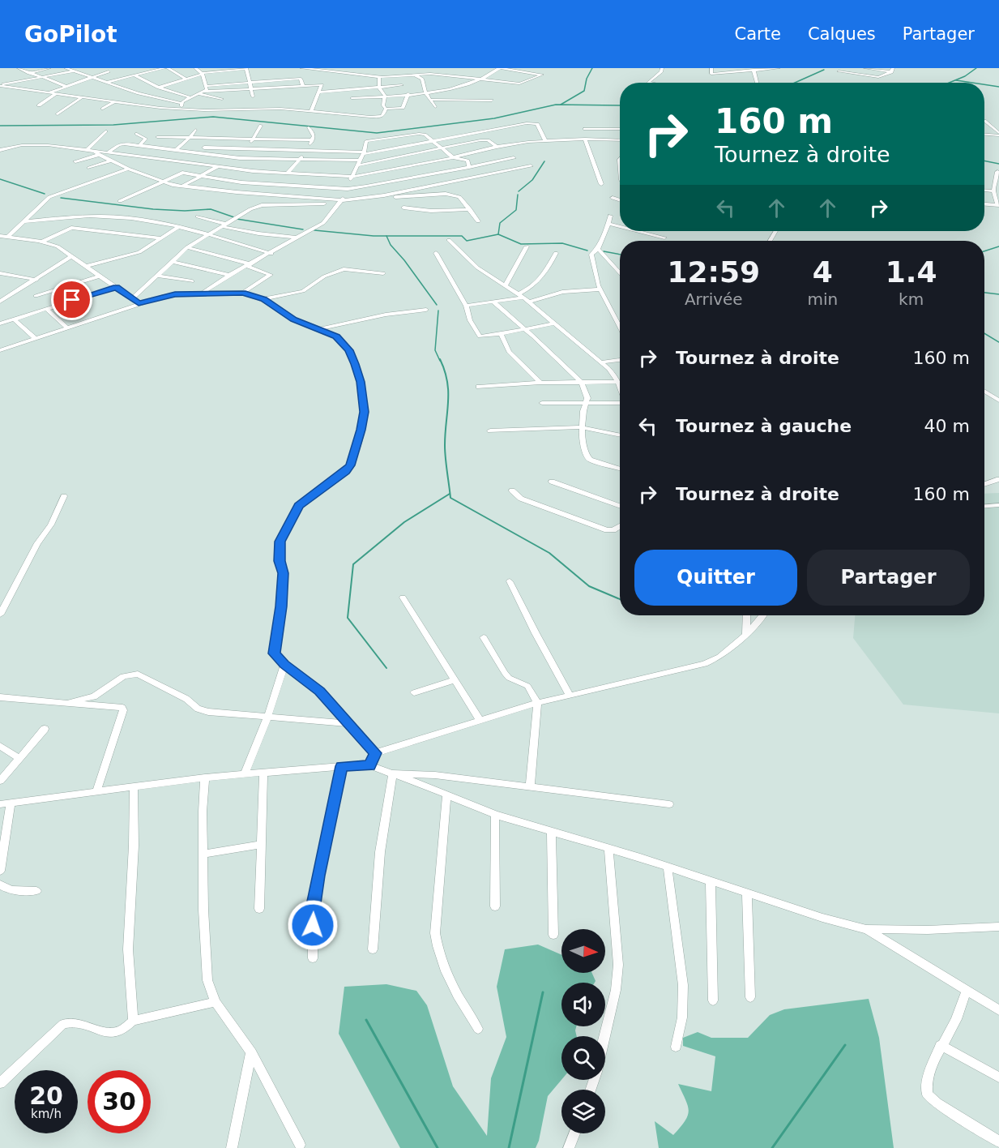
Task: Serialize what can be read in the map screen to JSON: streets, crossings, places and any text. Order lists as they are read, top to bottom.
{
  "north": "right",
  "page": {
    "header": "GoPilot",
    "nav": ["Carte", "Calques", "Partager"],
    "turn": ["160 m", "Tournez à droite"],
    "eta": [
      "12:59",
      "Arrivée",
      "4",
      "min",
      "1.4",
      "km"
    ],
    "list": [
      {
        "name": "Tournez à droite",
        "value": "160 m"
      },
      {
        "name": "Tournez à gauche",
        "value": "40 m"
      },
      {
        "name": "Tournez à droite",
        "value": "160 m"
      }
    ],
    "buttons": ["Quitter", "Partager"],
    "speed": "20 km/h",
    "limit": "30"
  }
}
